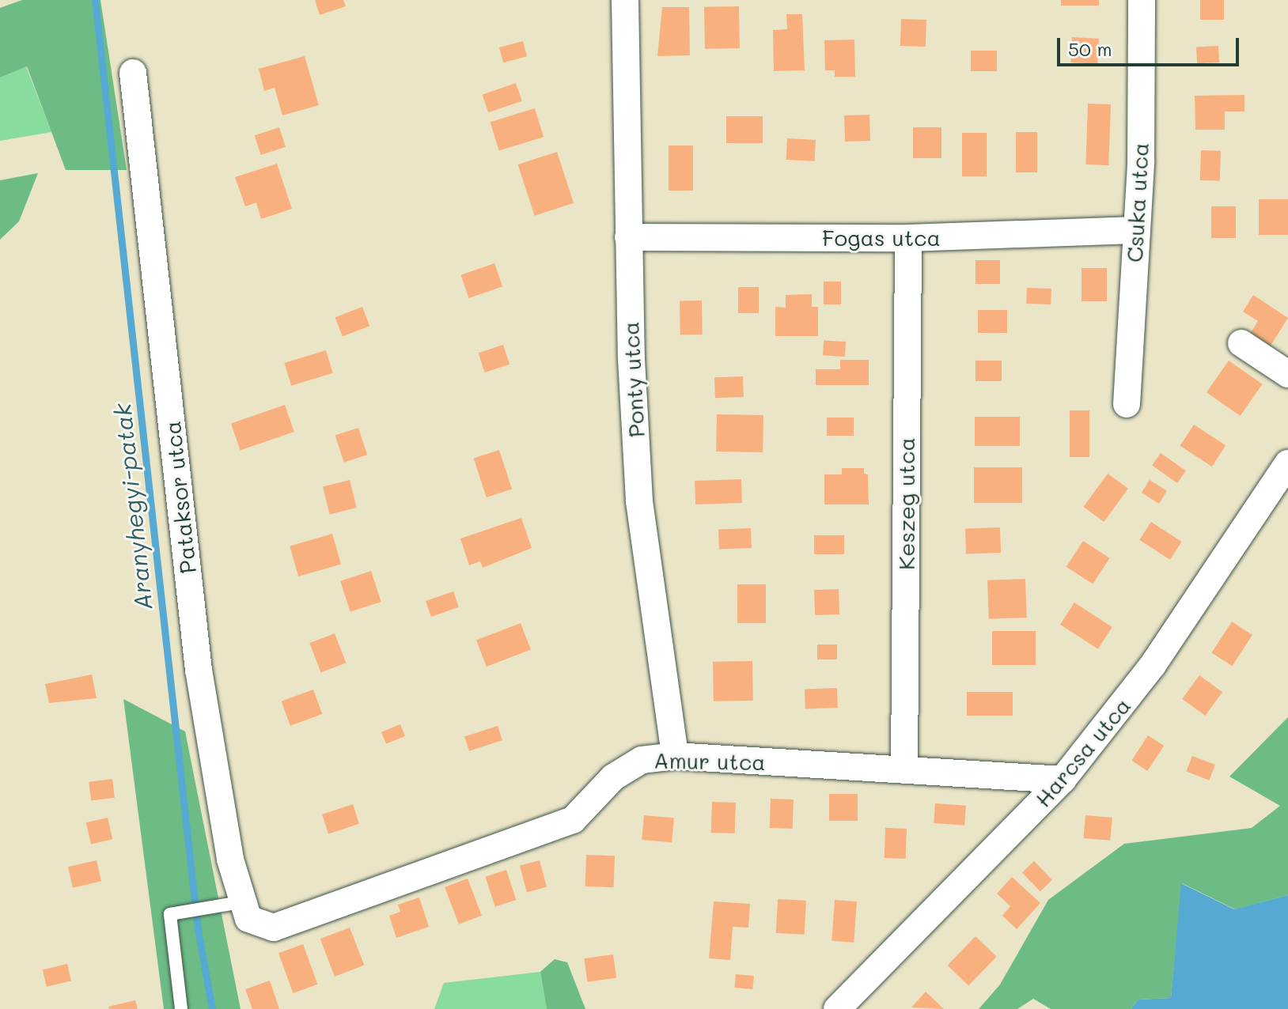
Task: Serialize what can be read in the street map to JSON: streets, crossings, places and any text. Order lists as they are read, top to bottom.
{
  "streets": {
    "street": [
      "Csuka utca",
      "Fogas utca",
      "Ponty utca",
      "Pataksor utca",
      "Keszeg utca",
      "Harcsa utca",
      "Amur utca"
    ]
  },
  "crossings": [
    ["Csuka utca", "Fogas utca"],
    ["Fogas utca", "Ponty utca"],
    ["Fogas utca", "Keszeg utca"],
    ["Ponty utca", "Amur utca"],
    ["Pataksor utca", "Amur utca"],
    ["Keszeg utca", "Amur utca"],
    ["Harcsa utca", "Amur utca"]
  ],
  "water": ["Aranyhegyi-patak"],
  "scale_bar": "50 m"
}
